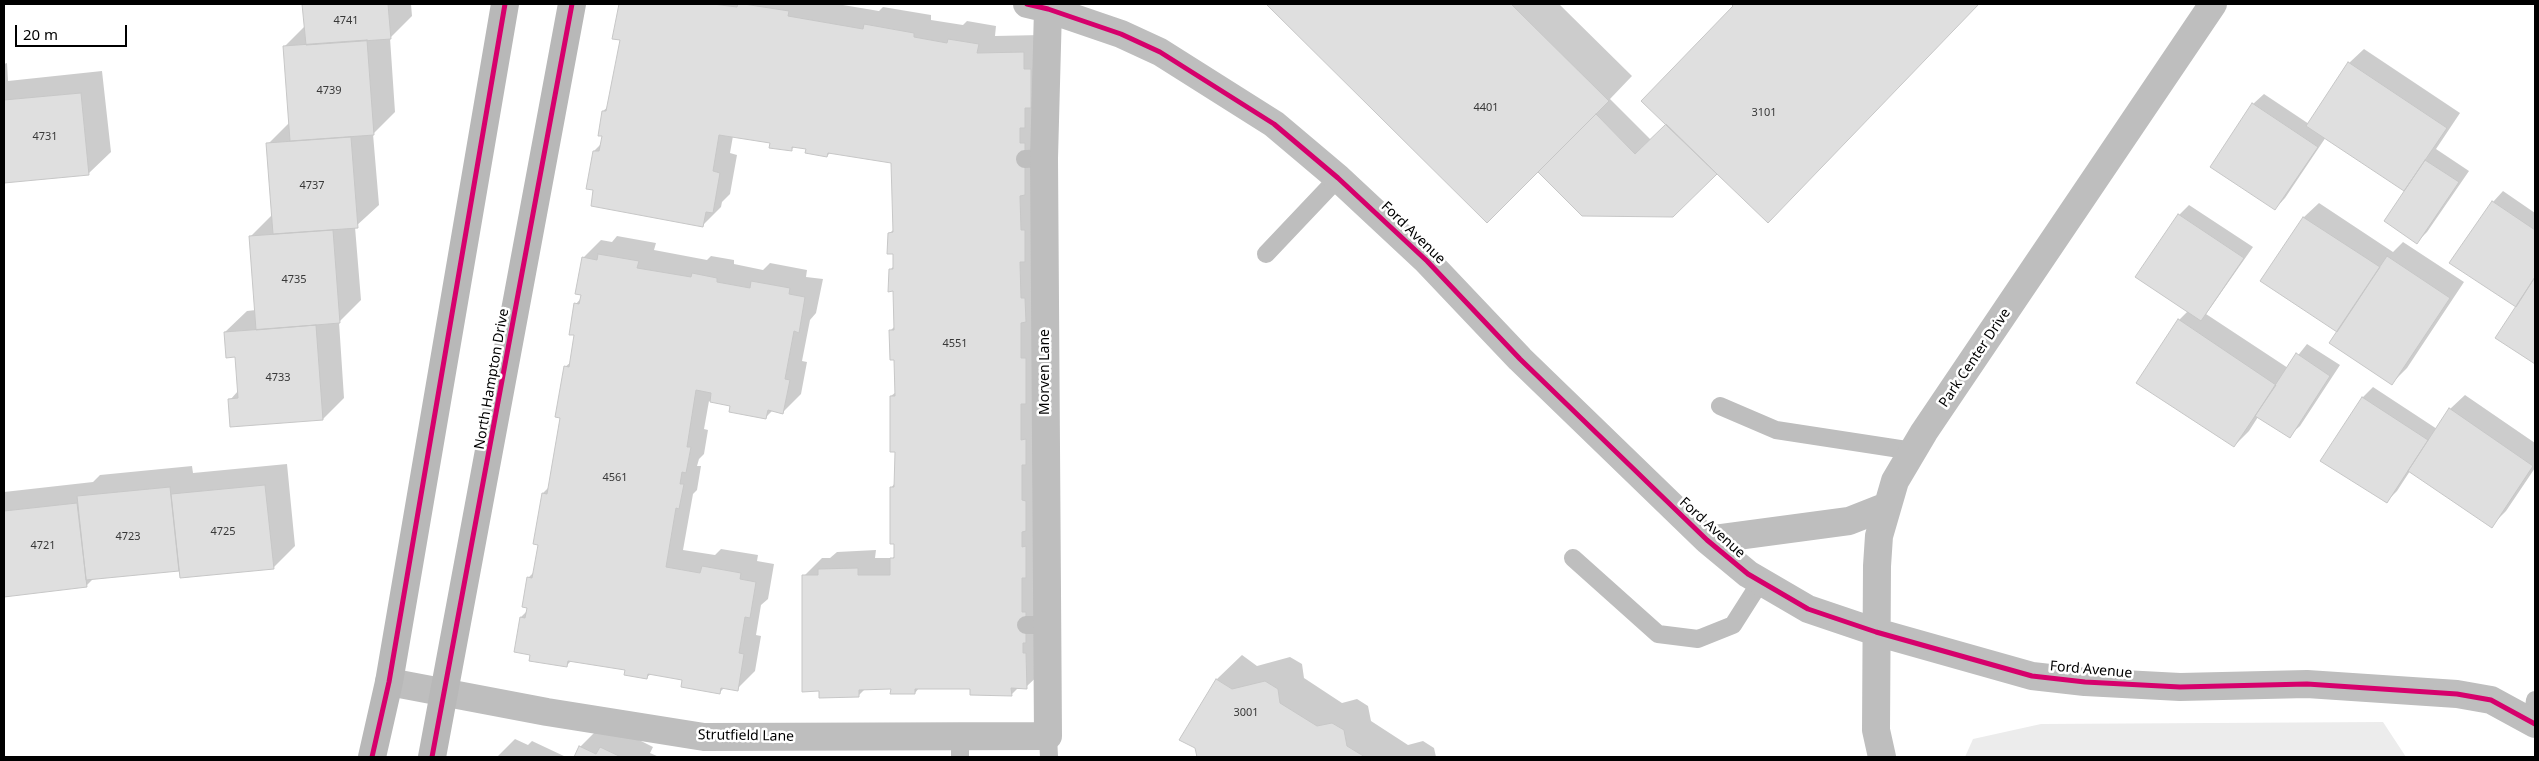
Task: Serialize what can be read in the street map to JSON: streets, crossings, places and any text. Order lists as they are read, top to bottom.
{
  "streets": {
    "street": [
      "Ford Avenue",
      "Park Center Drive",
      "Morven Lane",
      "North Hampton Drive",
      "Strutfield Lane"
    ]
  },
  "crossings": [
    ["Ford Avenue", "Park Center Drive"],
    ["Ford Avenue", "Morven Lane"],
    ["Morven Lane", "Strutfield Lane"],
    ["North Hampton Drive", "Strutfield Lane"]
  ],
  "house_numbers": [
    "4741",
    "4739",
    "4401",
    "3101",
    "4731",
    "4737",
    "4735",
    "4551",
    "4733",
    "4561",
    "4725",
    "4723",
    "4721",
    "3001"
  ],
  "scale_bar": "20 m"
}
